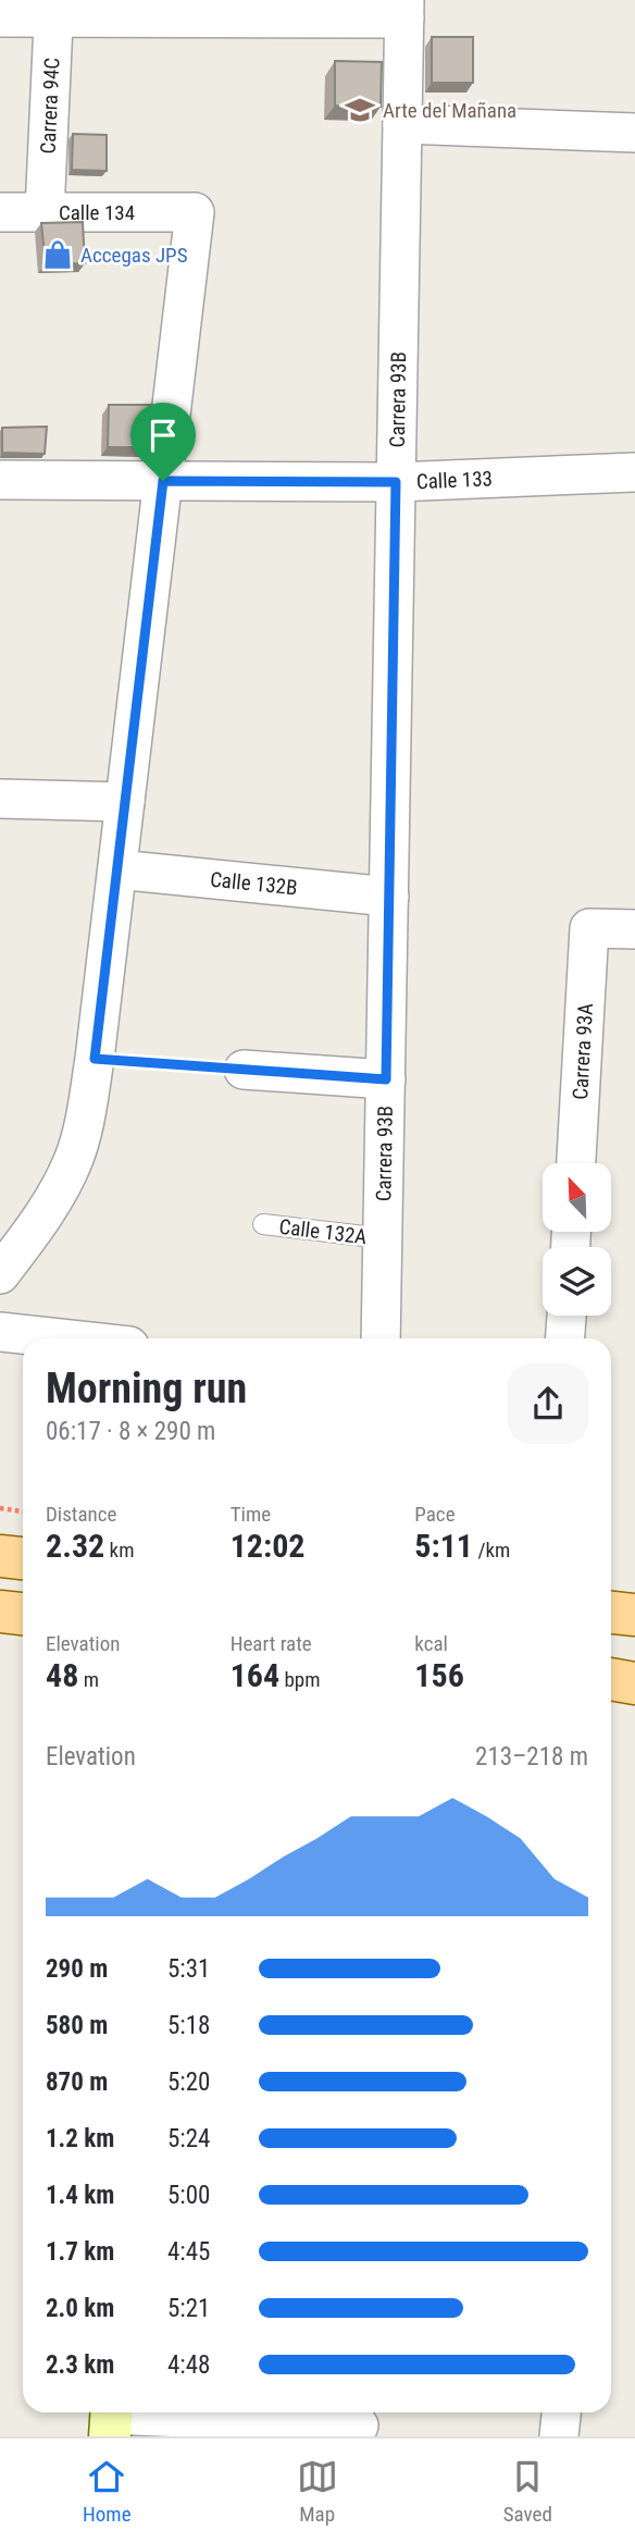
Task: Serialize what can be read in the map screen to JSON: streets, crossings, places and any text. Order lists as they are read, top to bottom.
{
  "streets": {
    "street": [
      "Carrera 94C",
      "Calle 134",
      "Carrera 93B",
      "Calle 133",
      "Calle 132B",
      "Carrera 93A"
    ],
    "lane": ["Calle 132A"]
  },
  "crossings": [
    ["Carrera 94C", "Calle 134"],
    ["Calle 134", "Calle 133"],
    ["Carrera 93B", "Calle 133"],
    ["Carrera 93B", "Calle 132B"],
    ["Carrera 93B", "Calle 132A"]
  ],
  "places": {
    "school or university": ["Arte del Mañana"],
    "shop": ["Accegas JPS"]
  },
  "north": "top left",
  "page": {
    "heading": ["Morning run", "06:17 · 8 × 290 m"],
    "stats": [
      ["Distance", "2.32 km"],
      ["Time", "12:02"],
      ["Pace", "5:11 /km"],
      ["Elevation", "48 m"],
      ["Heart rate", "164 bpm"],
      ["kcal", "156"]
    ],
    "chart": ["Elevation", "213–218 m"],
    "list": [
      {
        "name": "290 m",
        "note": "5:31"
      },
      {
        "name": "580 m",
        "note": "5:18"
      },
      {
        "name": "870 m",
        "note": "5:20"
      },
      {
        "name": "1.2 km",
        "note": "5:24"
      },
      {
        "name": "1.4 km",
        "note": "5:00"
      },
      {
        "name": "1.7 km",
        "note": "4:45"
      },
      {
        "name": "2.0 km",
        "note": "5:21"
      },
      {
        "name": "2.3 km",
        "note": "4:48"
      }
    ],
    "tabs": ["Home", "Map", "Saved"]
  }
}
